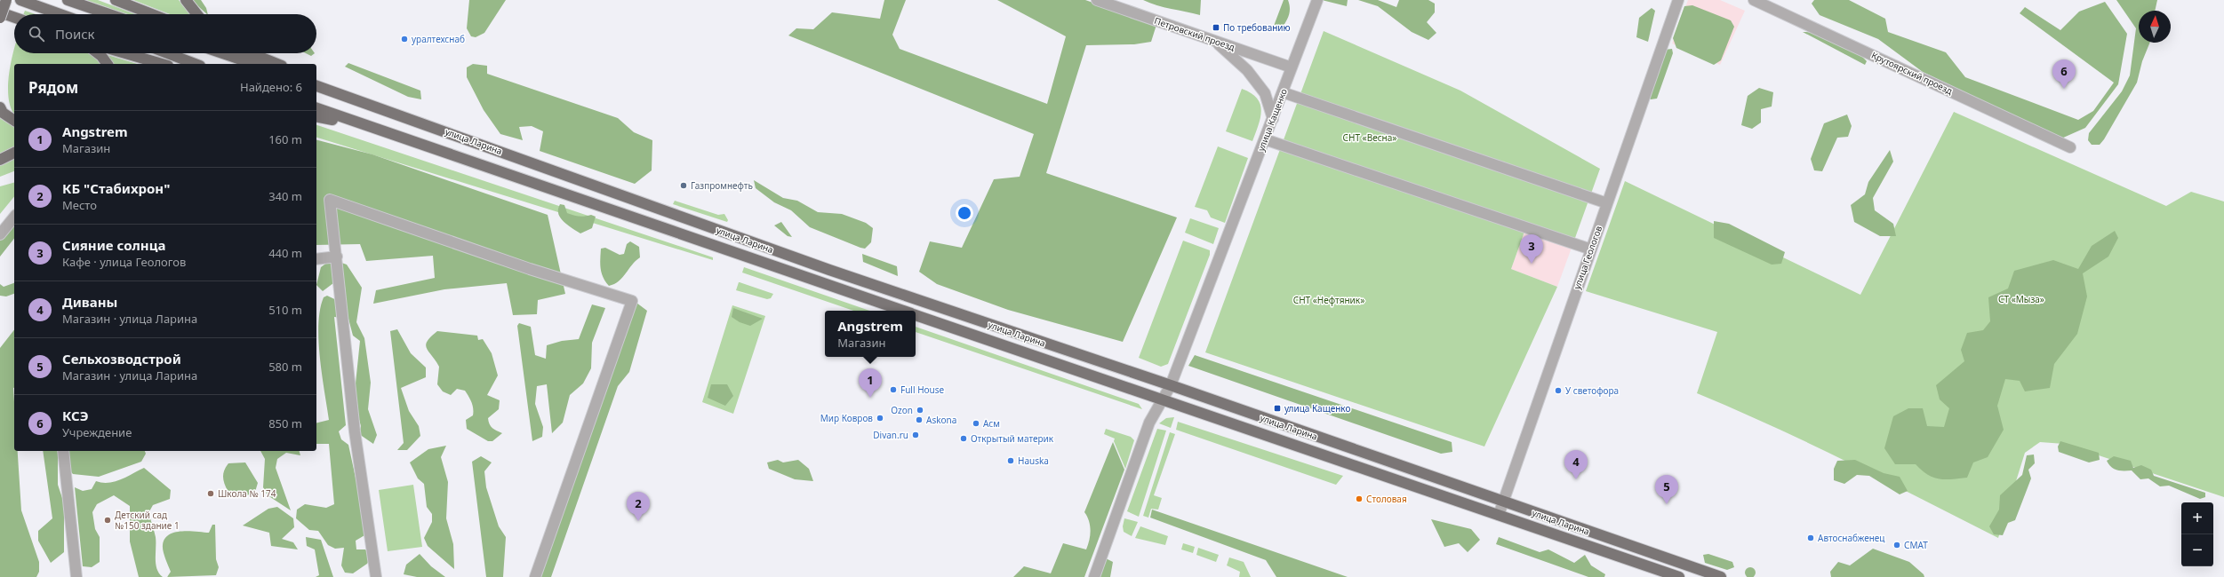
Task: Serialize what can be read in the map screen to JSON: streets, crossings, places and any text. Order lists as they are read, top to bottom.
{
  "streets": {
    "main road": ["улица Ларина"],
    "street": [
      "Петровский проезд",
      "Крутоярский проезд",
      "улица Кащенко",
      "улица Геологов"
    ]
  },
  "crossings": [
    ["Петровский проезд", "улица Кащенко"],
    ["улица Кащенко", "улица Ларина"],
    ["улица Ларина", "улица Геологов"]
  ],
  "parks": ["СНТ «Весна»", "СТ «Мыза»", "СНТ «Нефтяник»"],
  "places": {
    "transit": ["По требованию", "улица Кащенко"],
    "other": [
      "уралтехснаб",
      "Газпромнефть",
      "Full House",
      "У светофора",
      "Ozon",
      "Мир Ковров",
      "Askona",
      "Асм",
      "Divan.ru",
      "Открытый материк",
      "Hauska",
      "Школа № 174",
      "Столовая",
      "Детский сад №150 здание 1",
      "Автоснабженец",
      "СМАТ"
    ]
  },
  "north": "top",
  "page": {
    "search": "Поиск",
    "pins": [
      "6",
      "3",
      "1",
      "4",
      "5",
      "2"
    ],
    "heading": ["Рядом", "Найдено: 6"],
    "list": [
      {
        "mark": "1",
        "name": "Angstrem",
        "note": "Магазин",
        "value": "160 m"
      },
      {
        "mark": "2",
        "name": "КБ \"Стабихрон\"",
        "note": "Место",
        "value": "340 m"
      },
      {
        "mark": "3",
        "name": "Сияние солнца",
        "note": "Кафе · улица Геологов",
        "value": "440 m"
      },
      {
        "mark": "4",
        "name": "Диваны",
        "note": "Магазин · улица Ларина",
        "value": "510 m"
      },
      {
        "mark": "5",
        "name": "Сельхозводстрой",
        "note": "Магазин · улица Ларина",
        "value": "580 m"
      },
      {
        "mark": "6",
        "name": "КСЭ",
        "note": "Учреждение",
        "value": "850 m"
      }
    ],
    "popup": ["Angstrem", "Магазин"],
    "map_buttons": ["+", "−"]
  }
}
